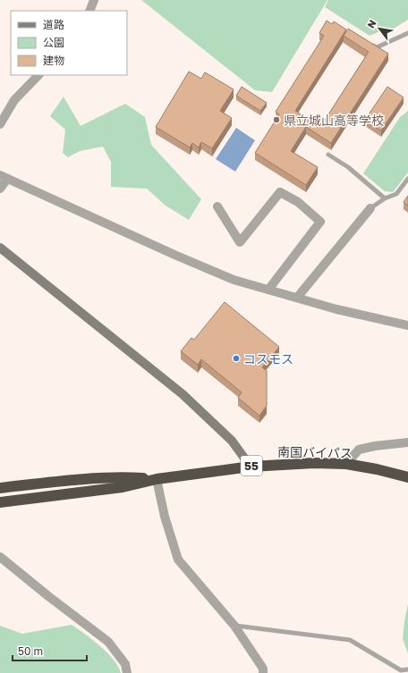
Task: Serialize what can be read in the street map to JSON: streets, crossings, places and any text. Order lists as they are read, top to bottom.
{
  "streets": {
    "highway": ["南国バイパス", "55"]
  },
  "places": ["県立城山高等学校", "コスモス"],
  "legend": ["道路", "公園", "建物"],
  "scale_bar": "50 m",
  "north": "top left"
}
